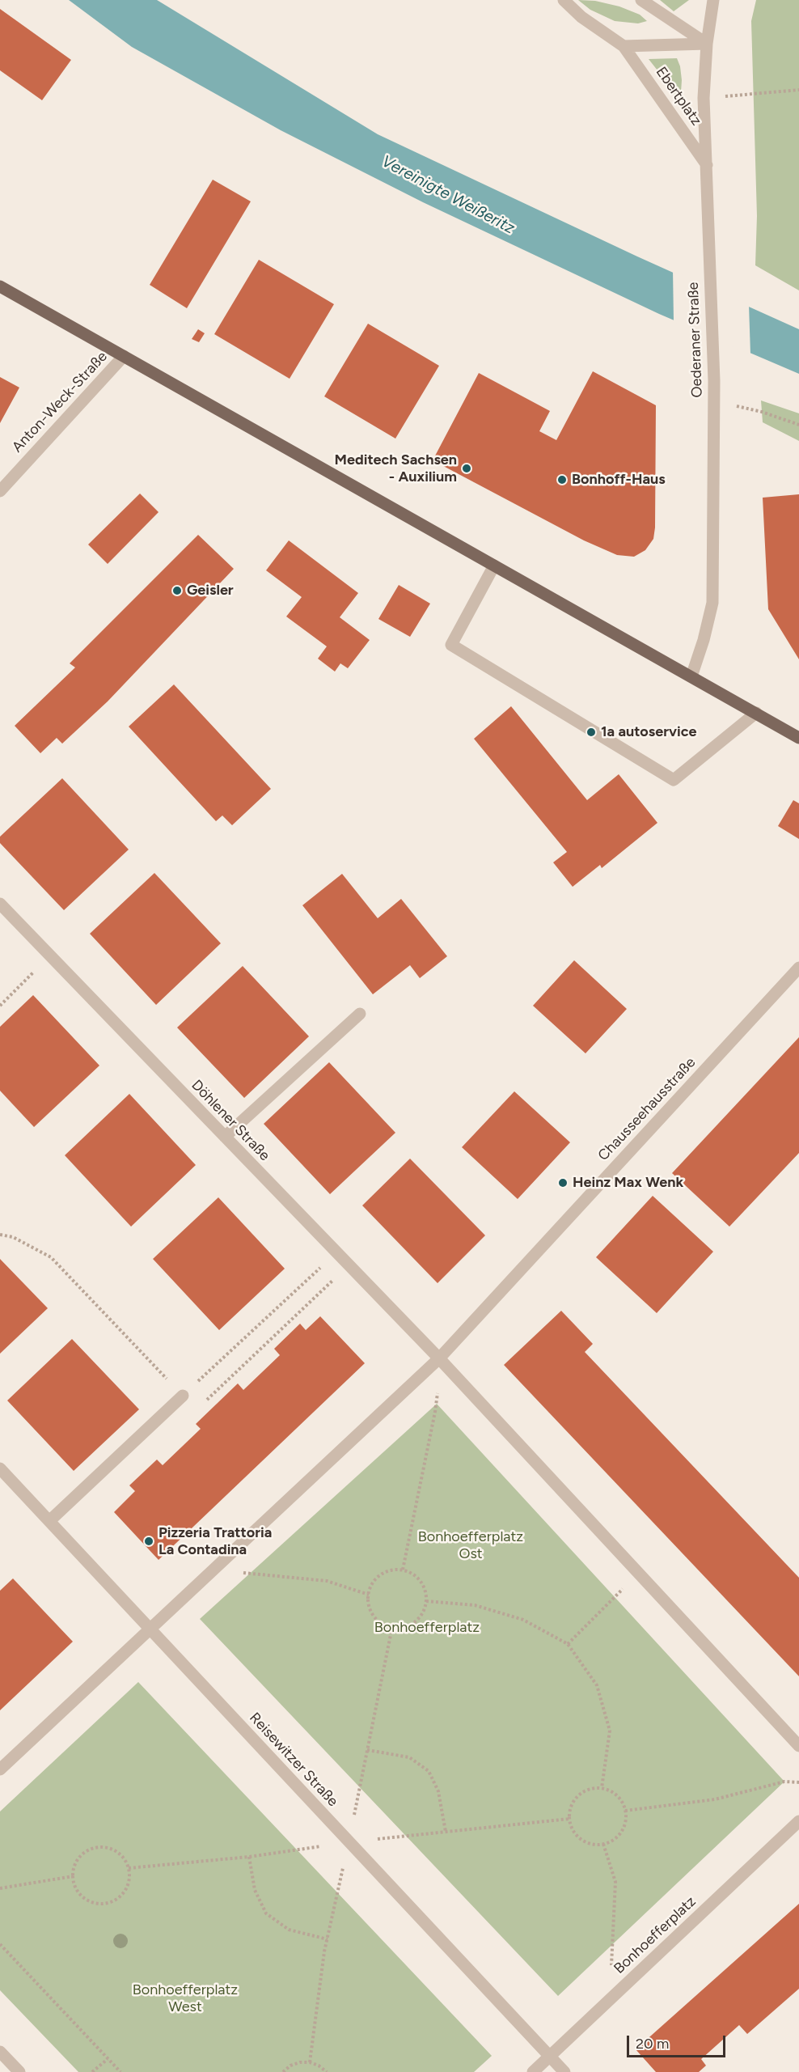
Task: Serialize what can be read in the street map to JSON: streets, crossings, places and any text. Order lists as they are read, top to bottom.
{
  "streets": {
    "street": [
      "Ebertplatz",
      "Oederaner Straße",
      "Anton-Weck-Straße",
      "Chausseehausstraße",
      "Döhlener Straße",
      "Reisewitzer Straße",
      "Bonhoefferplatz"
    ]
  },
  "crossings": [
    ["Ebertplatz", "Oederaner Straße"],
    ["Chausseehausstraße", "Döhlener Straße"],
    ["Reisewitzer Straße", "Bonhoefferplatz"]
  ],
  "water": ["Vereinigte Weißeritz"],
  "parks": ["Bonhoefferplatz Ost", "Bonhoefferplatz", "Bonhoefferplatz West"],
  "places": [
    "Meditech Sachsen - Auxilium",
    "Bonhoff-Haus",
    "Geisler",
    "1a autoservice",
    "Heinz Max Wenk",
    "Pizzeria Trattoria La Contadina"
  ],
  "scale_bar": "20 m"
}
